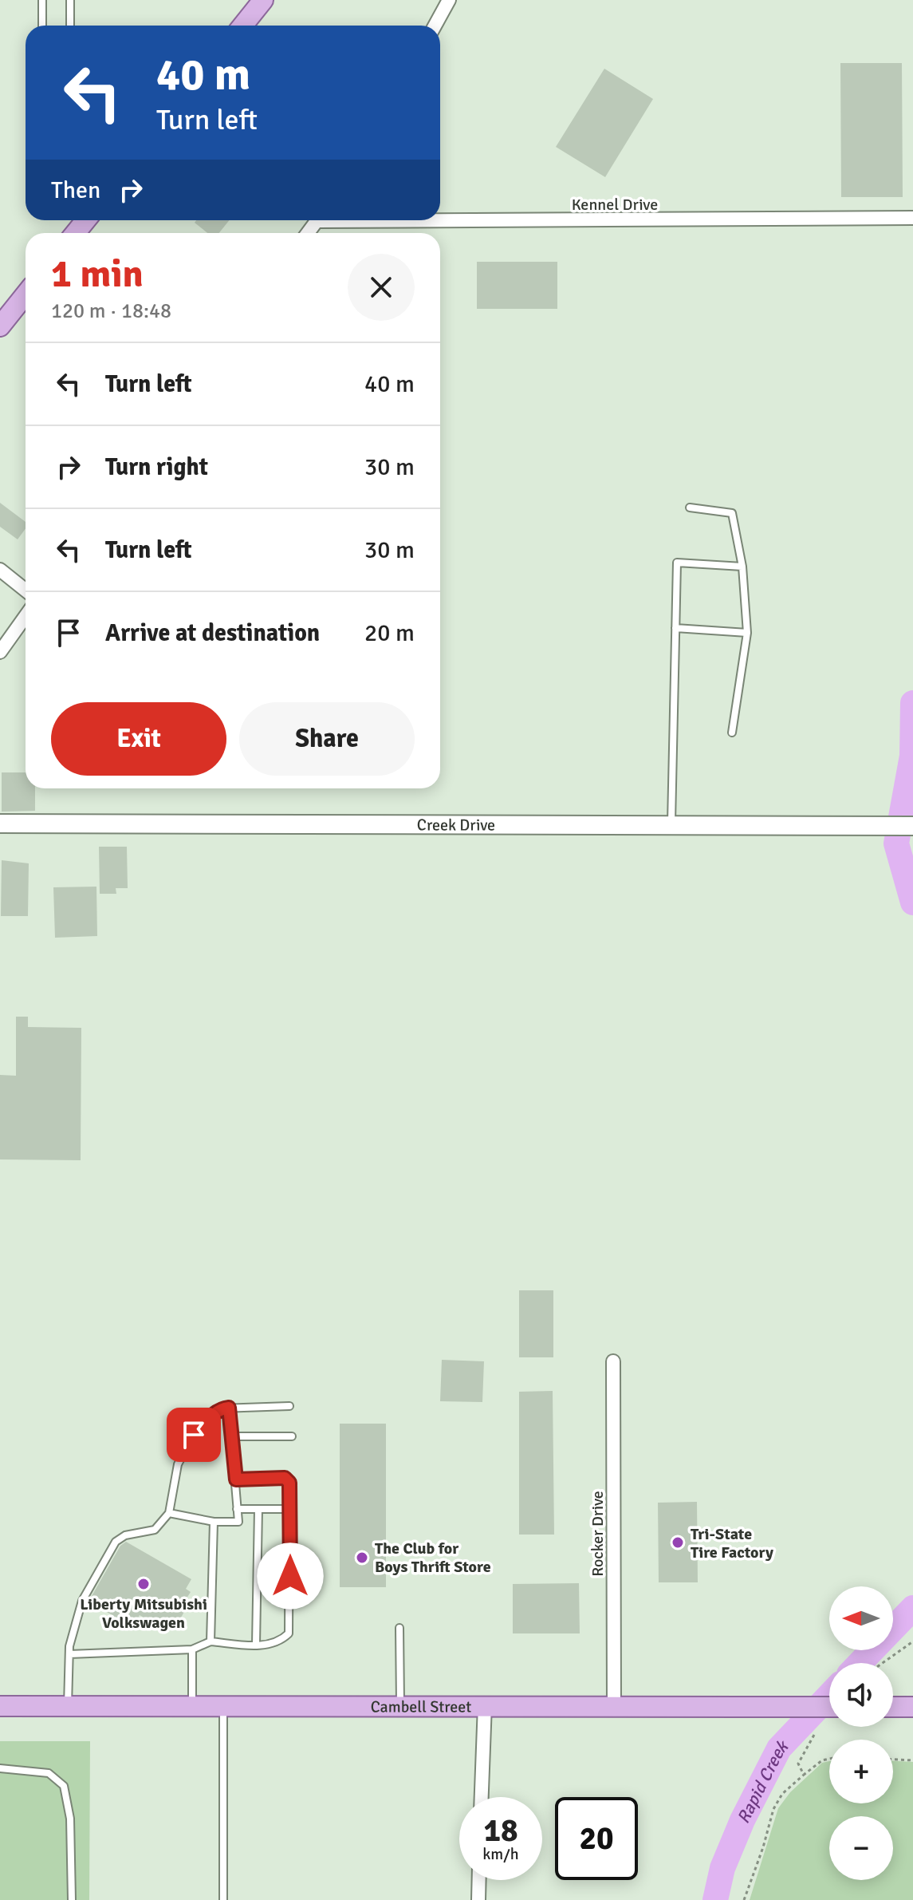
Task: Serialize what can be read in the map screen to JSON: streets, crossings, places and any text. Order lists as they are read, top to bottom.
{
  "streets": {
    "main road": ["Cambell Street"],
    "street": ["Kennel Drive", "Creek Drive", "Rocker Drive"]
  },
  "crossings": [
    ["Rocker Drive", "Cambell Street"]
  ],
  "water": ["Rapid Creek"],
  "places": ["Tri-State Tire Factory", "The Club for Boys Thrift Store", "Liberty Mitsubishi Volkswagen"],
  "north": "left",
  "page": {
    "turn": ["40 m", "Turn left"],
    "then": "Then",
    "heading": ["1 min", "120 m · 18:48"],
    "list": [
      {
        "name": "Turn left",
        "value": "40 m"
      },
      {
        "name": "Turn right",
        "value": "30 m"
      },
      {
        "name": "Turn left",
        "value": "30 m"
      },
      {
        "name": "Arrive at destination",
        "value": "20 m"
      }
    ],
    "buttons": ["Exit", "Share"],
    "map_buttons": ["+", "−"],
    "speed": "18 km/h",
    "limit": "20"
  }
}
